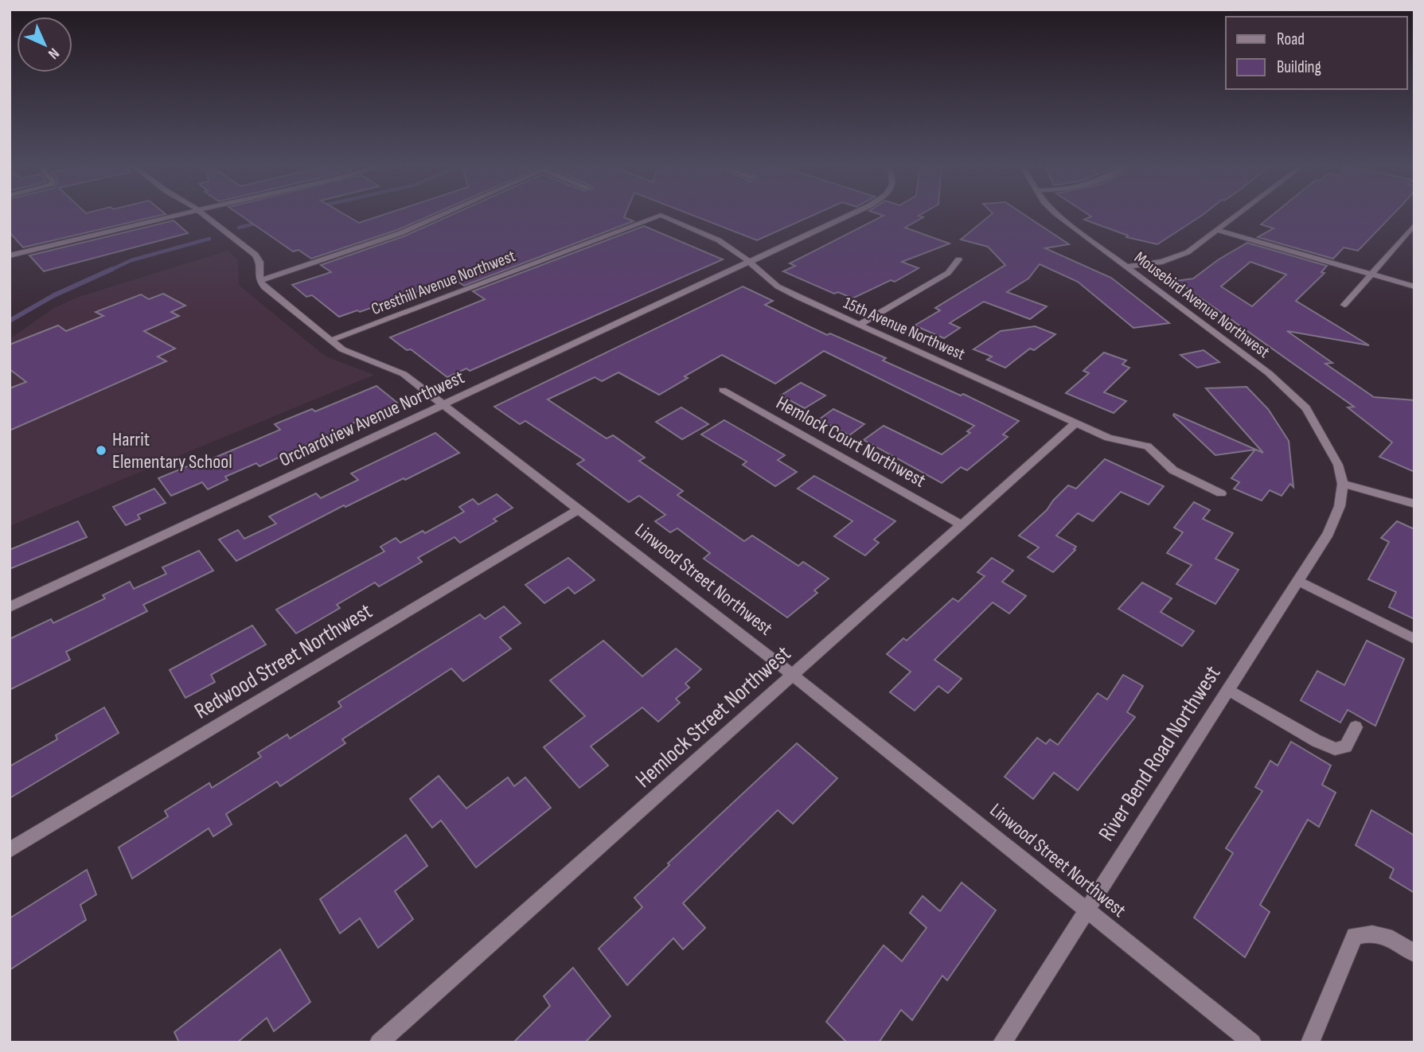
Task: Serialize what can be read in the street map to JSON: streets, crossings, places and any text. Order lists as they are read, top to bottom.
{
  "streets": {
    "street": [
      "Cresthill Avenue Northwest",
      "Mousebird Avenue Northwest",
      "15th Avenue Northwest",
      "Orchardview Avenue Northwest",
      "Hemlock Court Northwest",
      "Linwood Street Northwest",
      "Redwood Street Northwest",
      "Hemlock Street Northwest",
      "River Bend Road Northwest"
    ]
  },
  "crossings": [
    ["Cresthill Avenue Northwest", "15th Avenue Northwest"],
    ["Cresthill Avenue Northwest", "Linwood Street Northwest"],
    ["Mousebird Avenue Northwest", "River Bend Road Northwest"],
    ["15th Avenue Northwest", "Orchardview Avenue Northwest"],
    ["15th Avenue Northwest", "Hemlock Street Northwest"],
    ["Orchardview Avenue Northwest", "Linwood Street Northwest"],
    ["Hemlock Court Northwest", "Hemlock Street Northwest"],
    ["Linwood Street Northwest", "Redwood Street Northwest"],
    ["Linwood Street Northwest", "Hemlock Street Northwest"],
    ["Linwood Street Northwest", "River Bend Road Northwest"]
  ],
  "places": ["Harrit Elementary School"],
  "legend": ["Road", "Building"],
  "north": "bottom right"
}
